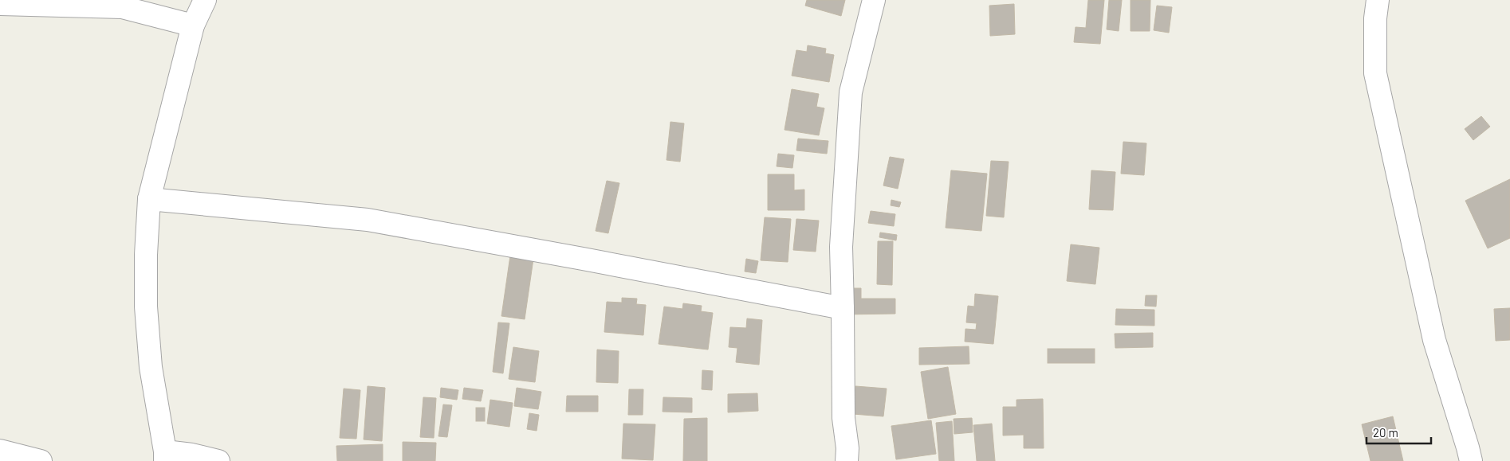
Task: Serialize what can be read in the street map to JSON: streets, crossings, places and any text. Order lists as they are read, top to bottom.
{
  "scale_bar": "20 m"
}
